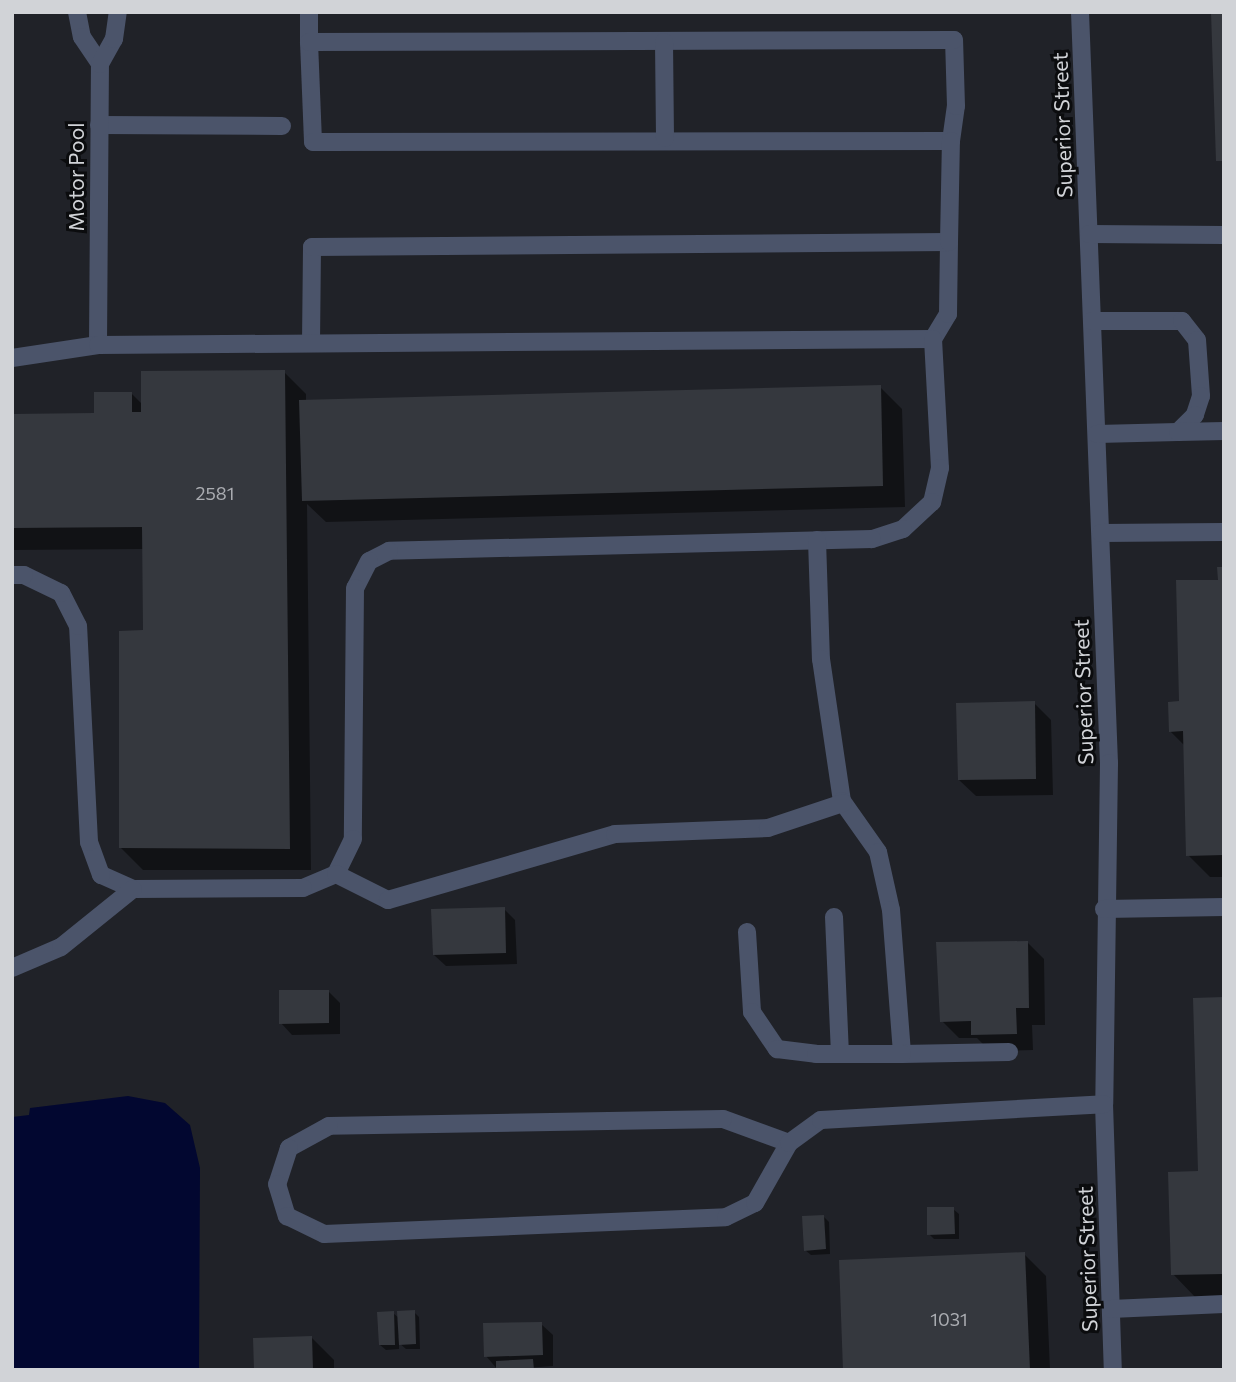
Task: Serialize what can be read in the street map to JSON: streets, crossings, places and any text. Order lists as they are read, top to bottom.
{
  "streets": {
    "street": ["Superior Street", "Motor Pool"]
  },
  "house_numbers": ["2581", "1031"]
}
